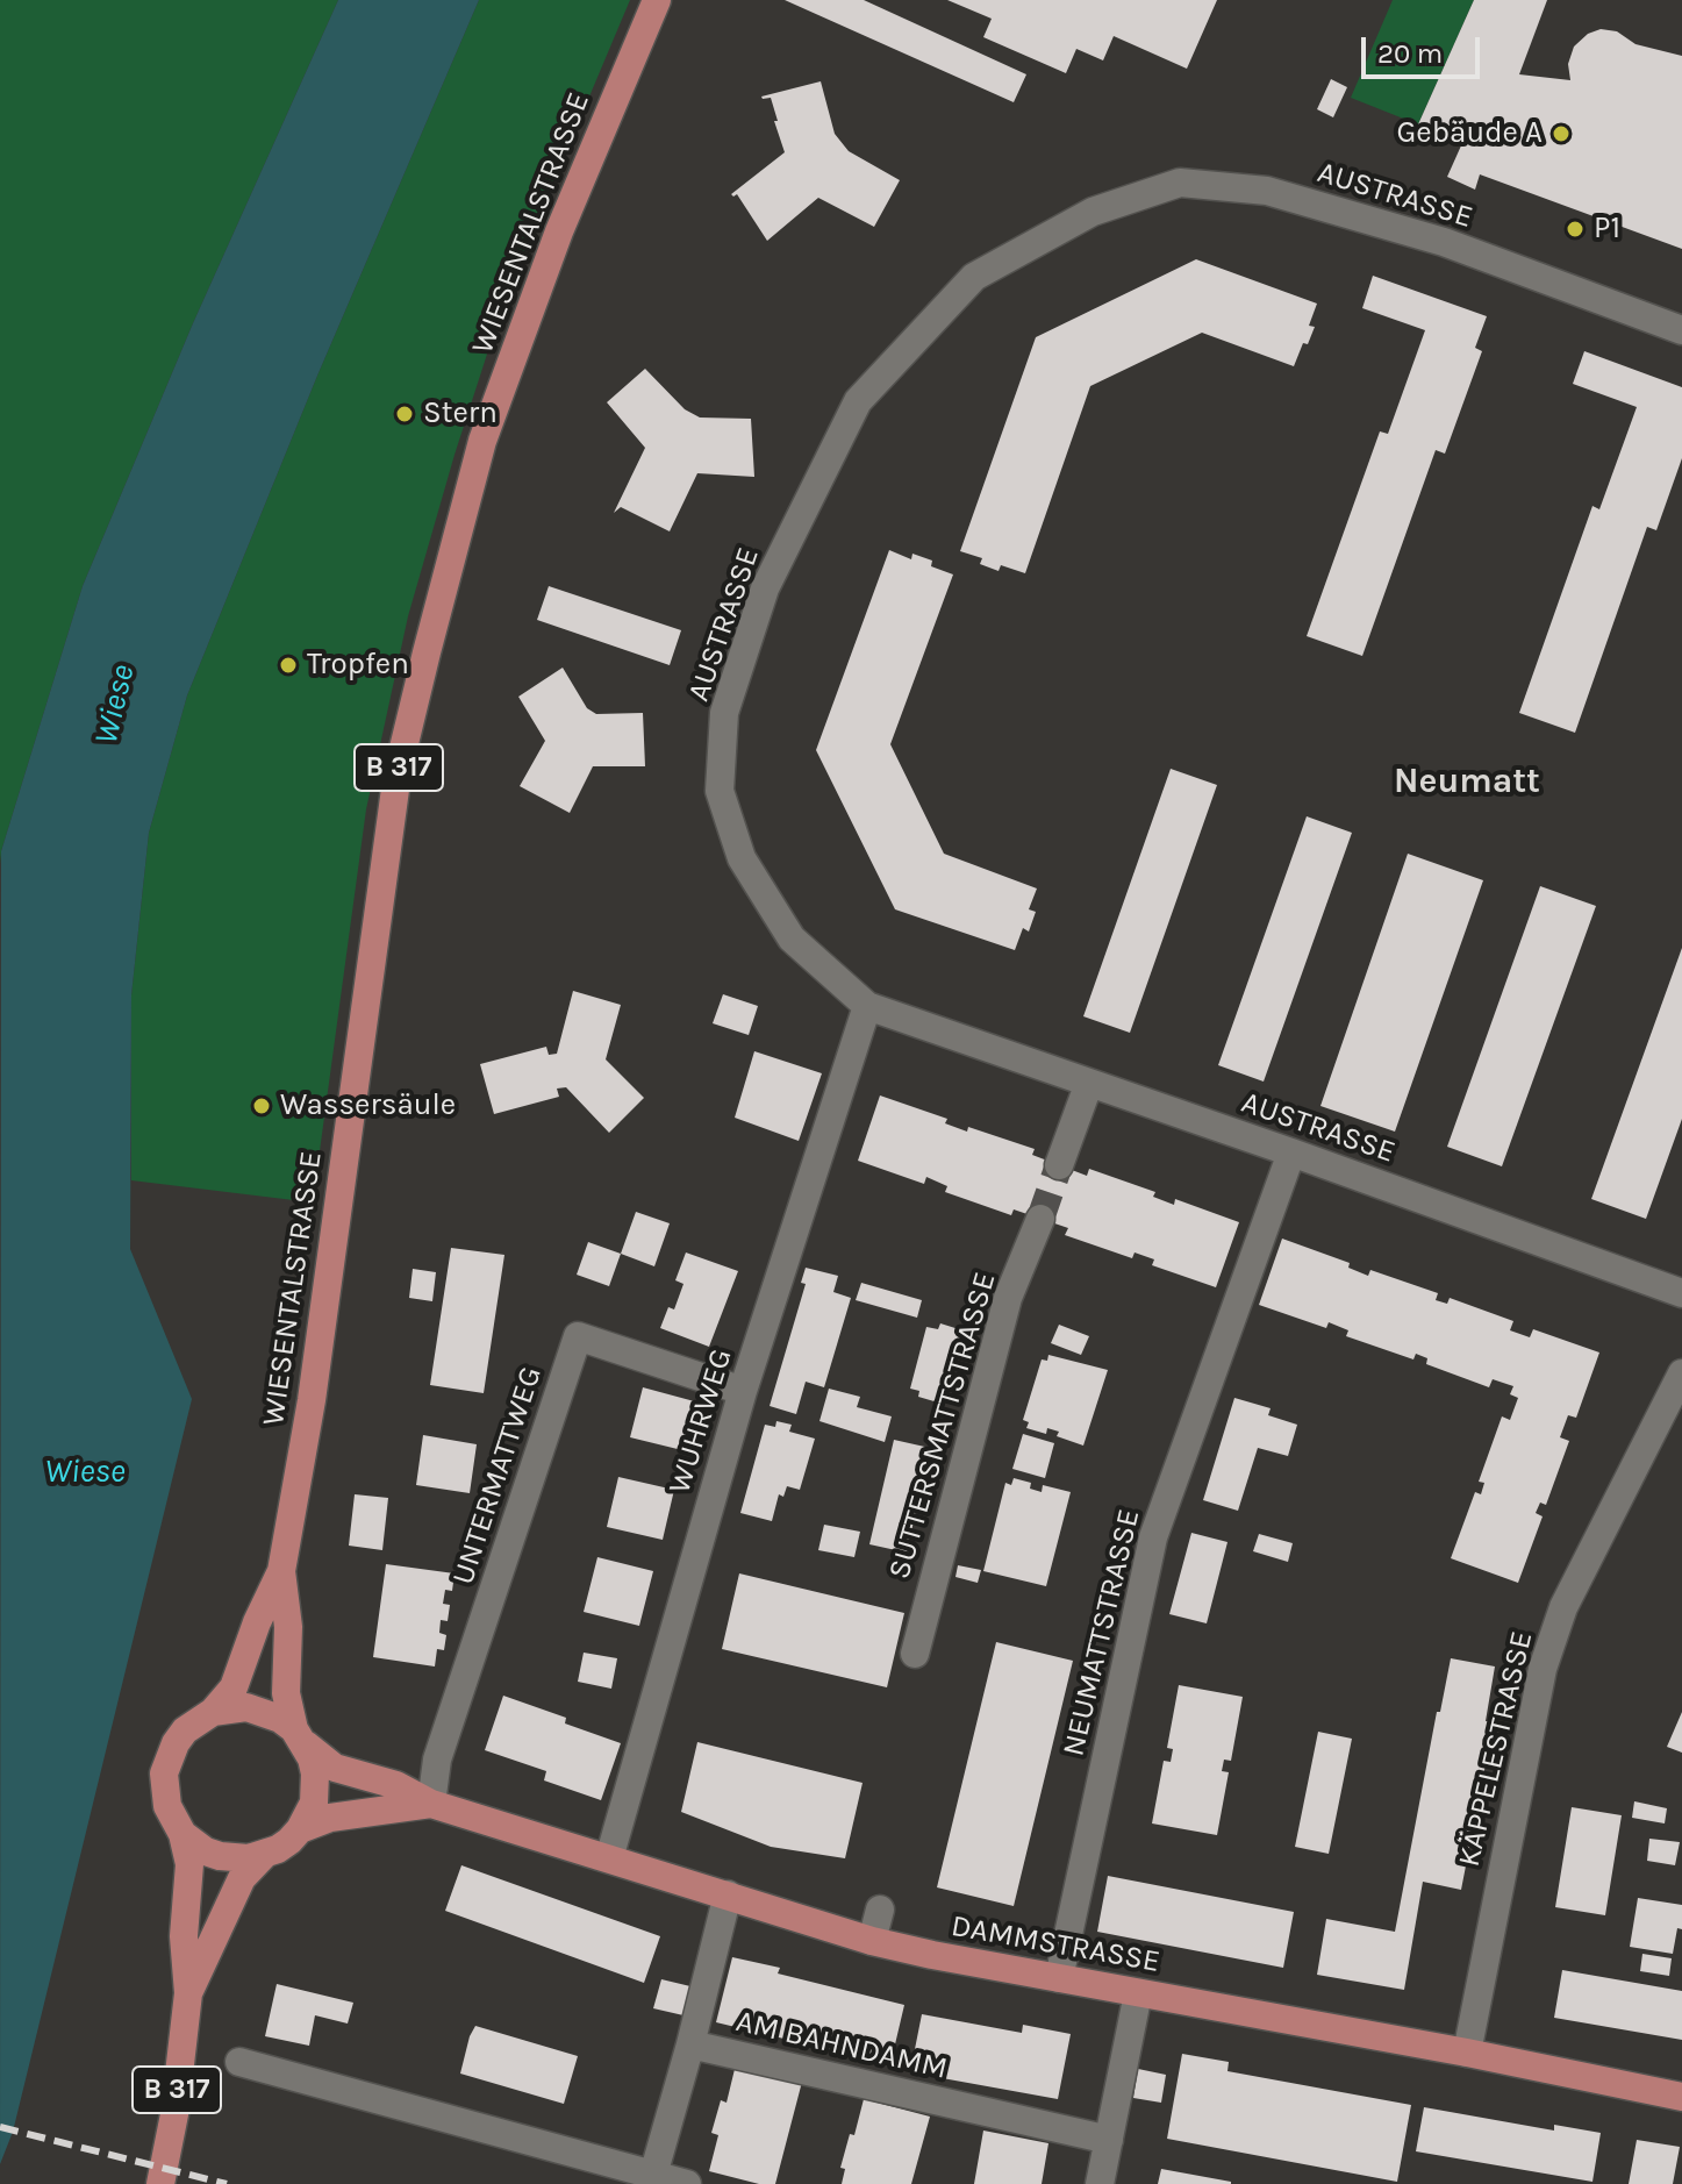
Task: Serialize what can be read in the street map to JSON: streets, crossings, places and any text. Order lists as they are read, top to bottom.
{
  "streets": {
    "main road": ["WIESENTALSTRASSE", "B 317", "DAMMSTRASSE"],
    "street": [
      "AUSTRASSE",
      "WUHRWEG",
      "SUTTERSMATTSTRASSE",
      "UNTERMATTWEG",
      "NEUMATTSTRASSE",
      "KÄPPELESTRASSE",
      "AM BAHNDAMM"
    ]
  },
  "crossings": [
    ["AUSTRASSE", "WUHRWEG"],
    ["AUSTRASSE", "NEUMATTSTRASSE"],
    ["WIESENTALSTRASSE", "B 317"],
    ["WIESENTALSTRASSE", "DAMMSTRASSE"],
    ["B 317", "DAMMSTRASSE"],
    ["WUHRWEG", "UNTERMATTWEG"],
    ["WUHRWEG", "DAMMSTRASSE"],
    ["UNTERMATTWEG", "DAMMSTRASSE"],
    ["NEUMATTSTRASSE", "DAMMSTRASSE"],
    ["KÄPPELESTRASSE", "DAMMSTRASSE"]
  ],
  "districts": ["Neumatt"],
  "water": ["Wiese"],
  "places": [
    "Gebäude A",
    "P1",
    "Stern",
    "Tropfen",
    "Wassersäule"
  ],
  "scale_bar": "20 m"
}
